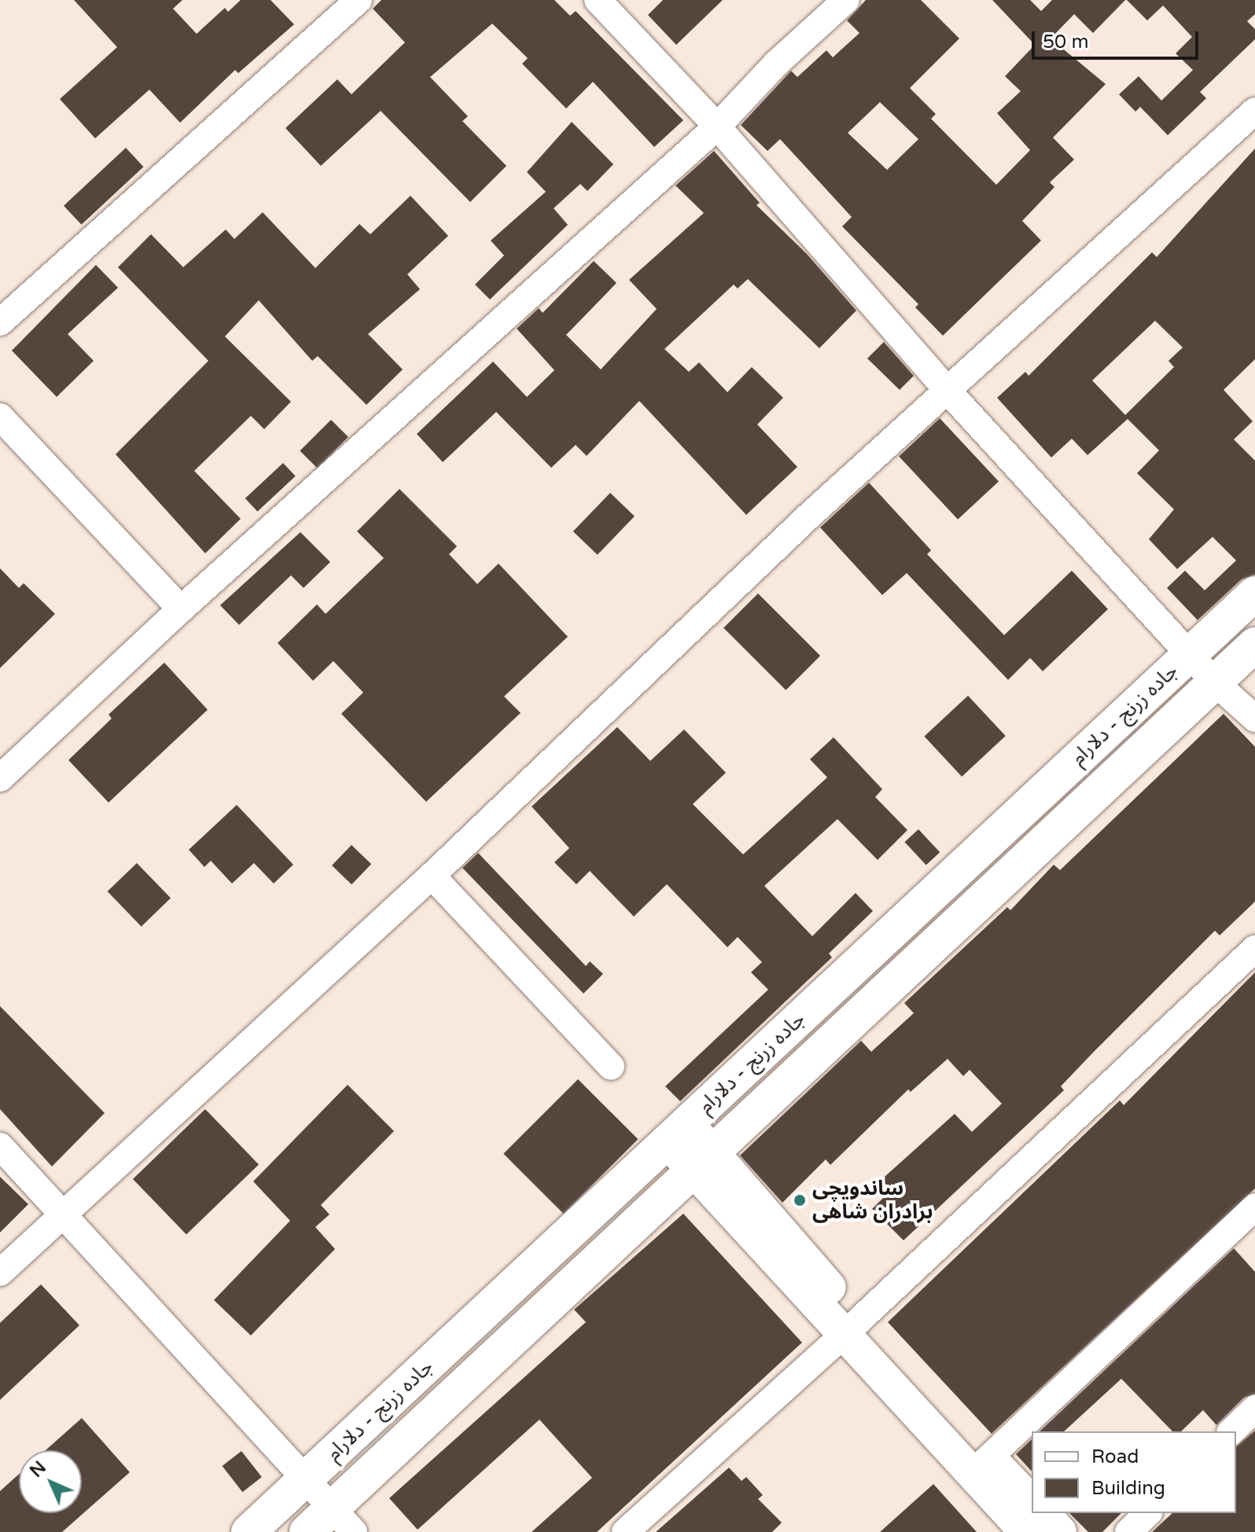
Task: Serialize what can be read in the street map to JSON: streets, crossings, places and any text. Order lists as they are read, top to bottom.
{
  "streets": {
    "highway": ["جاده زرنج - دلارام"]
  },
  "places": ["ساندویچی برادران شاهی"],
  "legend": ["Road", "Building"],
  "scale_bar": "50 m",
  "north": "top left"
}
